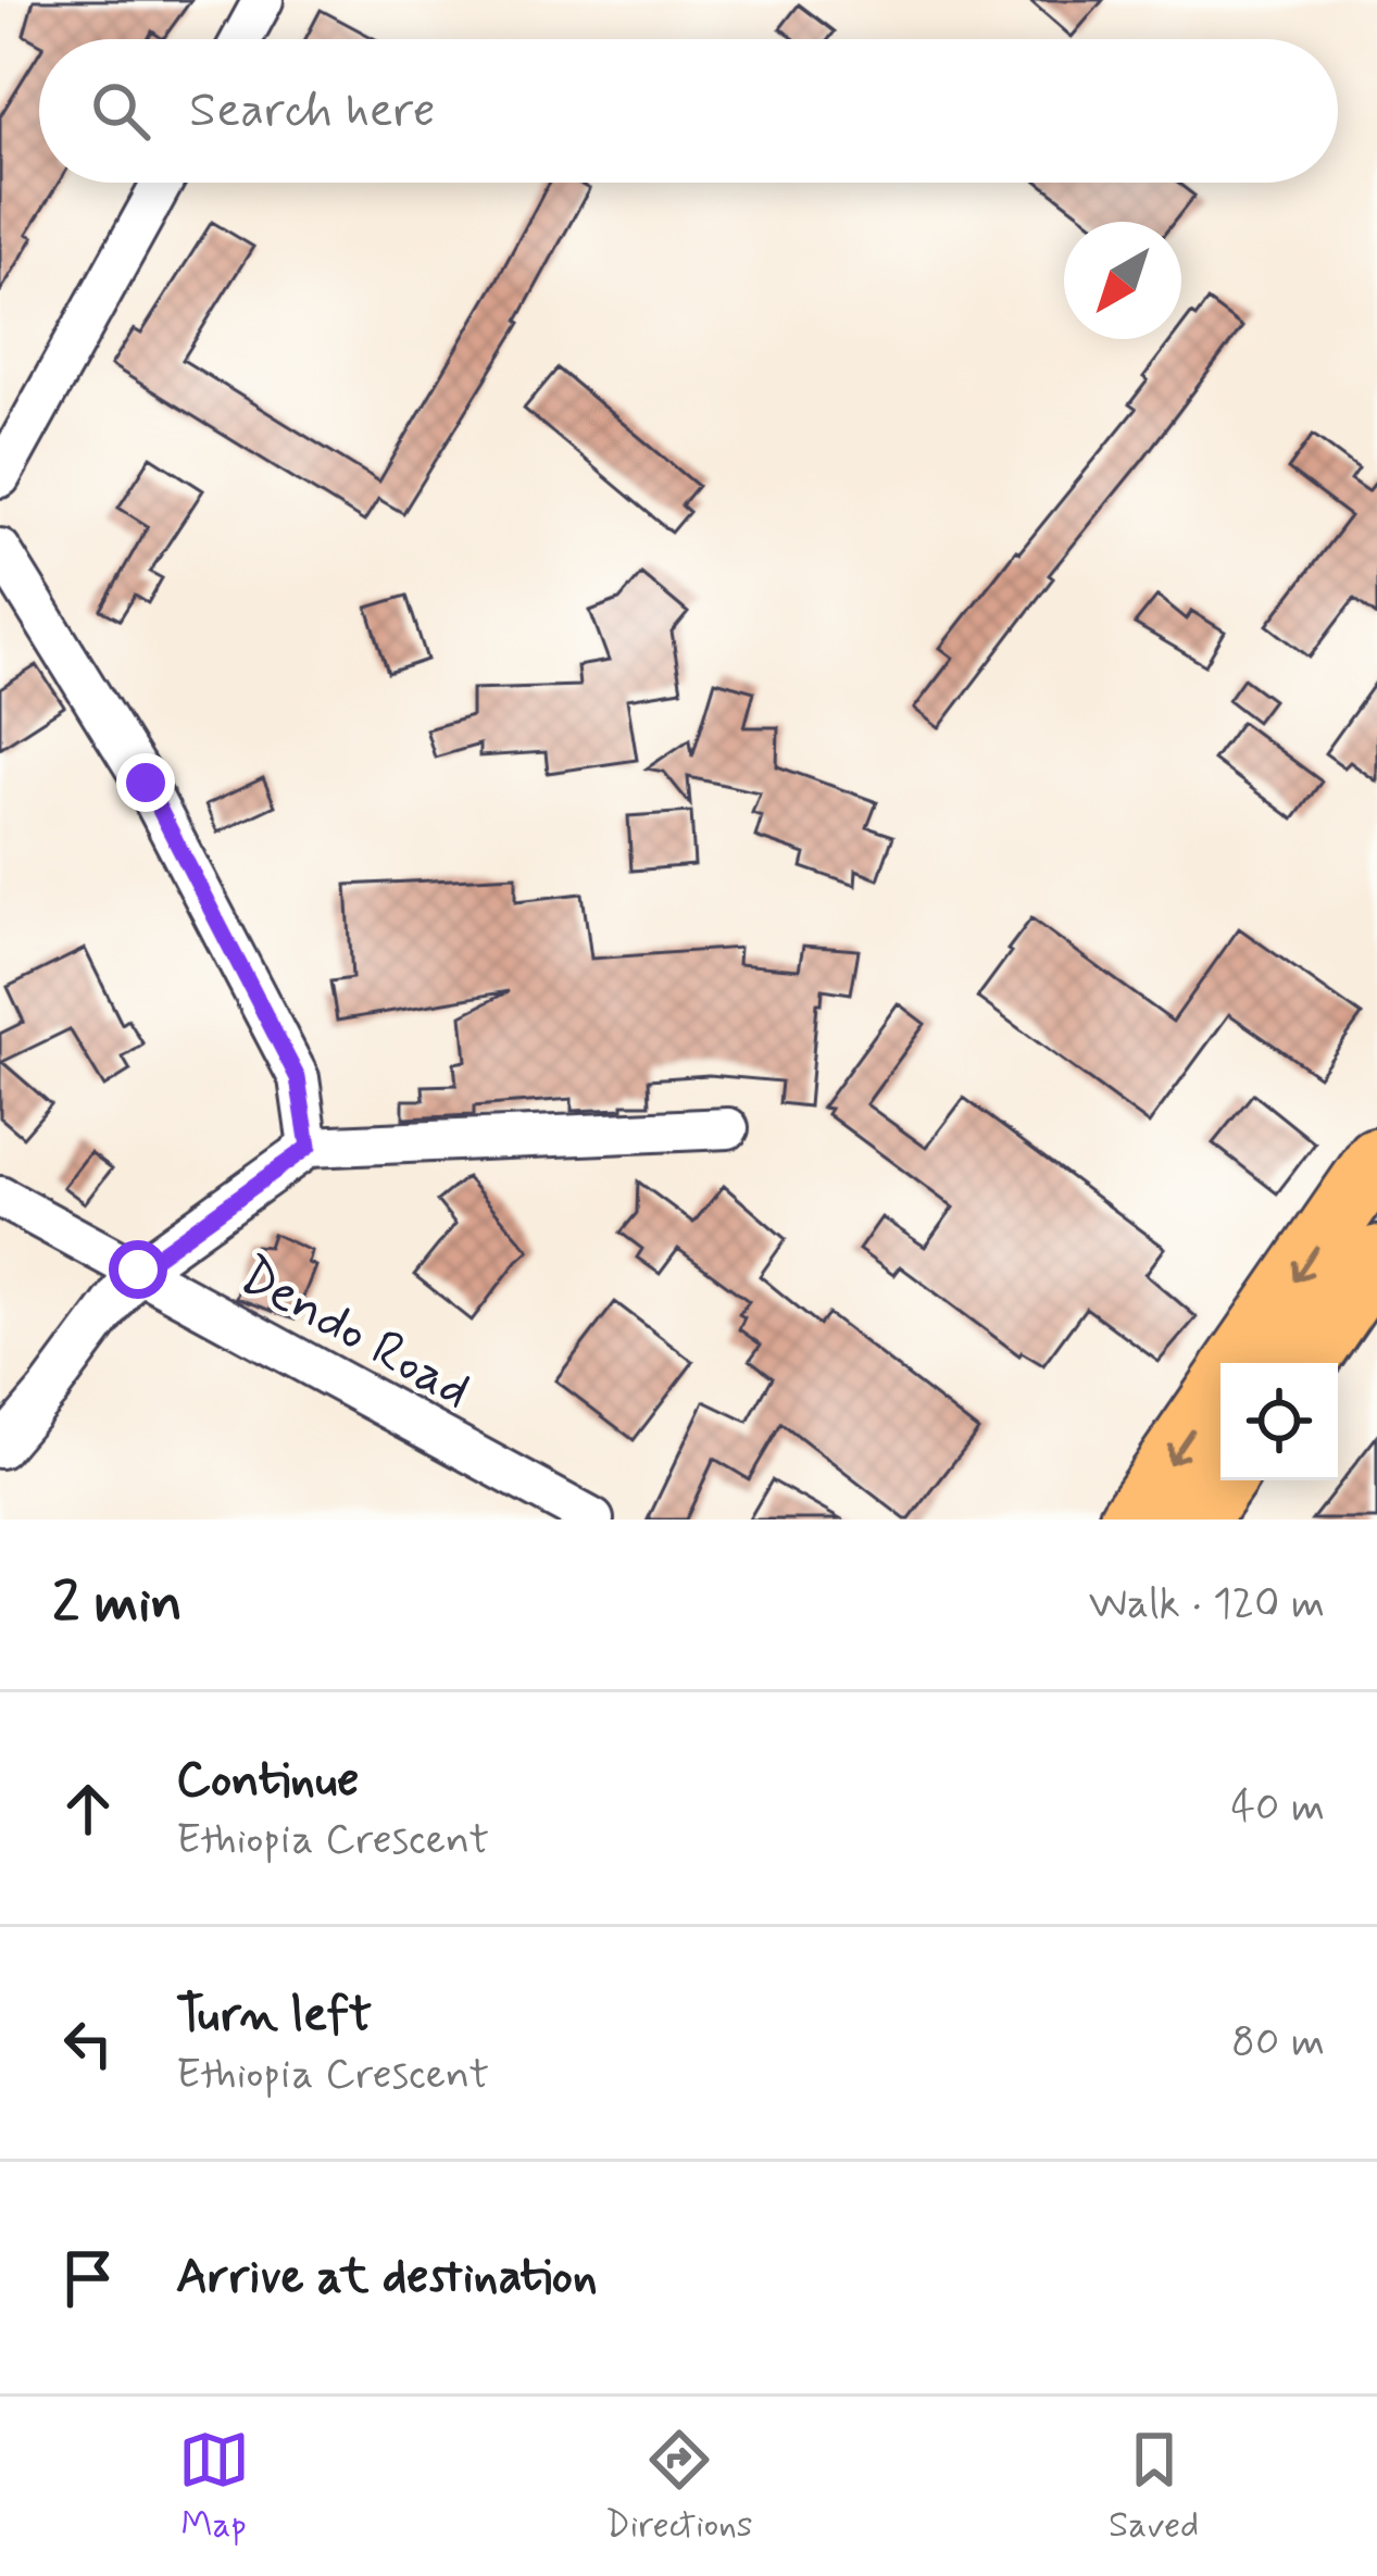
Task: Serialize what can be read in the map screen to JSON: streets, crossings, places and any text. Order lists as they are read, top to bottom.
{
  "streets": {
    "street": ["Dendo Road"]
  },
  "north": "bottom left",
  "page": {
    "search": "Search here",
    "heading": ["2 min", "Walk · 120 m"],
    "list": [
      ["Continue", "Ethiopia Crescent", "40 m"],
      ["Turn left", "Ethiopia Crescent", "80 m"],
      "Arrive at destination"
    ],
    "nav": ["Map", "Directions", "Saved"]
  }
}
